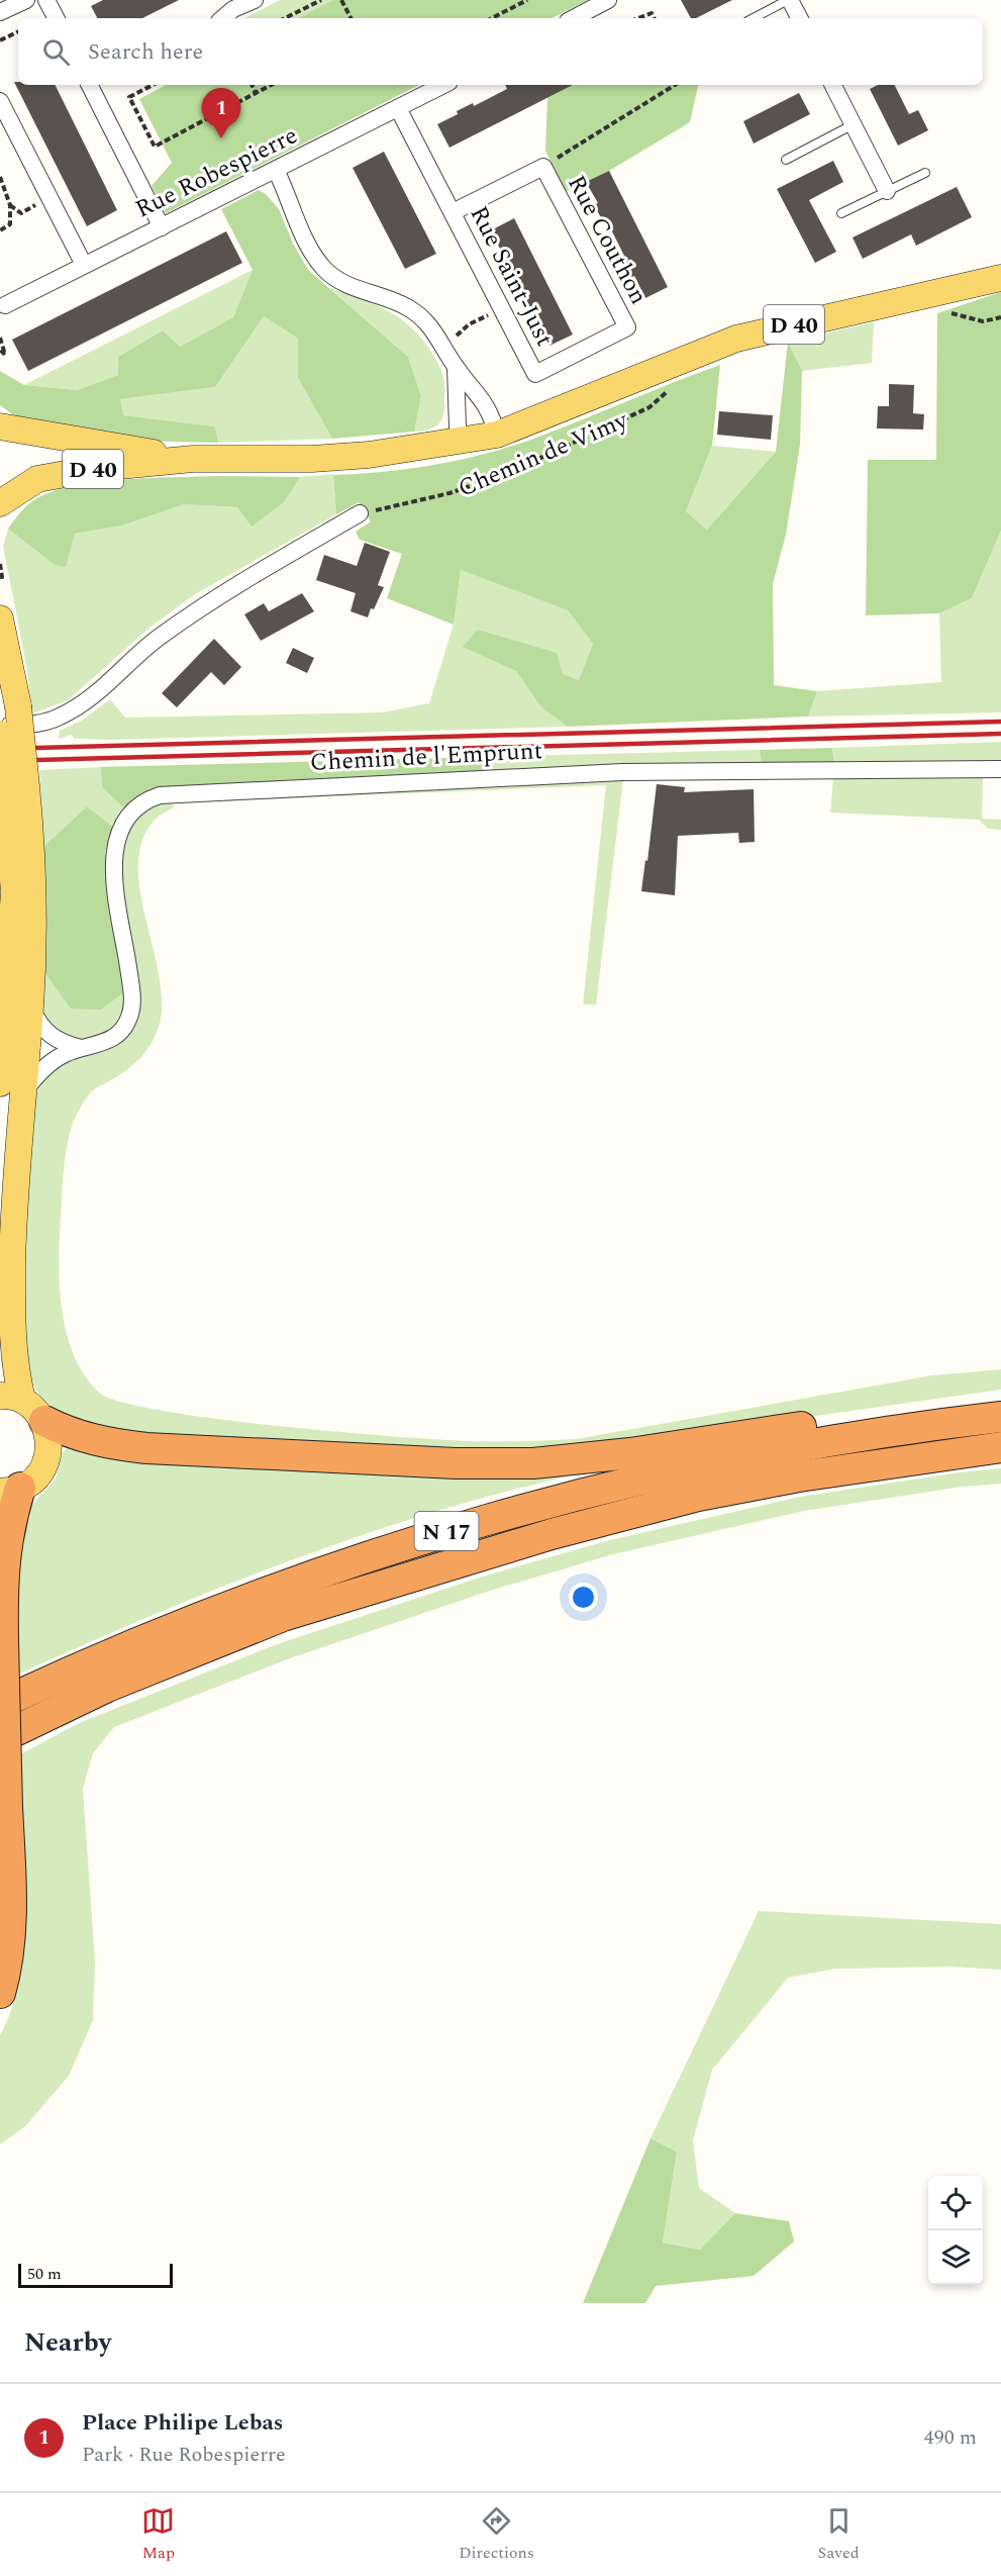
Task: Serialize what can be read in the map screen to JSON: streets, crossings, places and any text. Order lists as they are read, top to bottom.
{
  "streets": {
    "highway": ["N 17"],
    "main road": ["D 40", "Chemin de Vimy"],
    "street": [
      "Rue Robespierre",
      "Rue Couthon",
      "Rue Saint-Just",
      "Chemin de l'Emprunt"
    ]
  },
  "crossings": [
    ["Rue Robespierre", "Rue Saint-Just"],
    ["Rue Couthon", "Rue Saint-Just"],
    ["D 40", "Chemin de Vimy"]
  ],
  "scale_bar": "50 m",
  "page": {
    "search": "Search here",
    "pins": "1",
    "scale": "50 m",
    "heading": "Nearby",
    "list": [
      {
        "mark": "1",
        "name": "Place Philipe Lebas",
        "note": "Park · Rue Robespierre",
        "value": "490 m"
      }
    ],
    "nav": ["Map", "Directions", "Saved"]
  }
}
